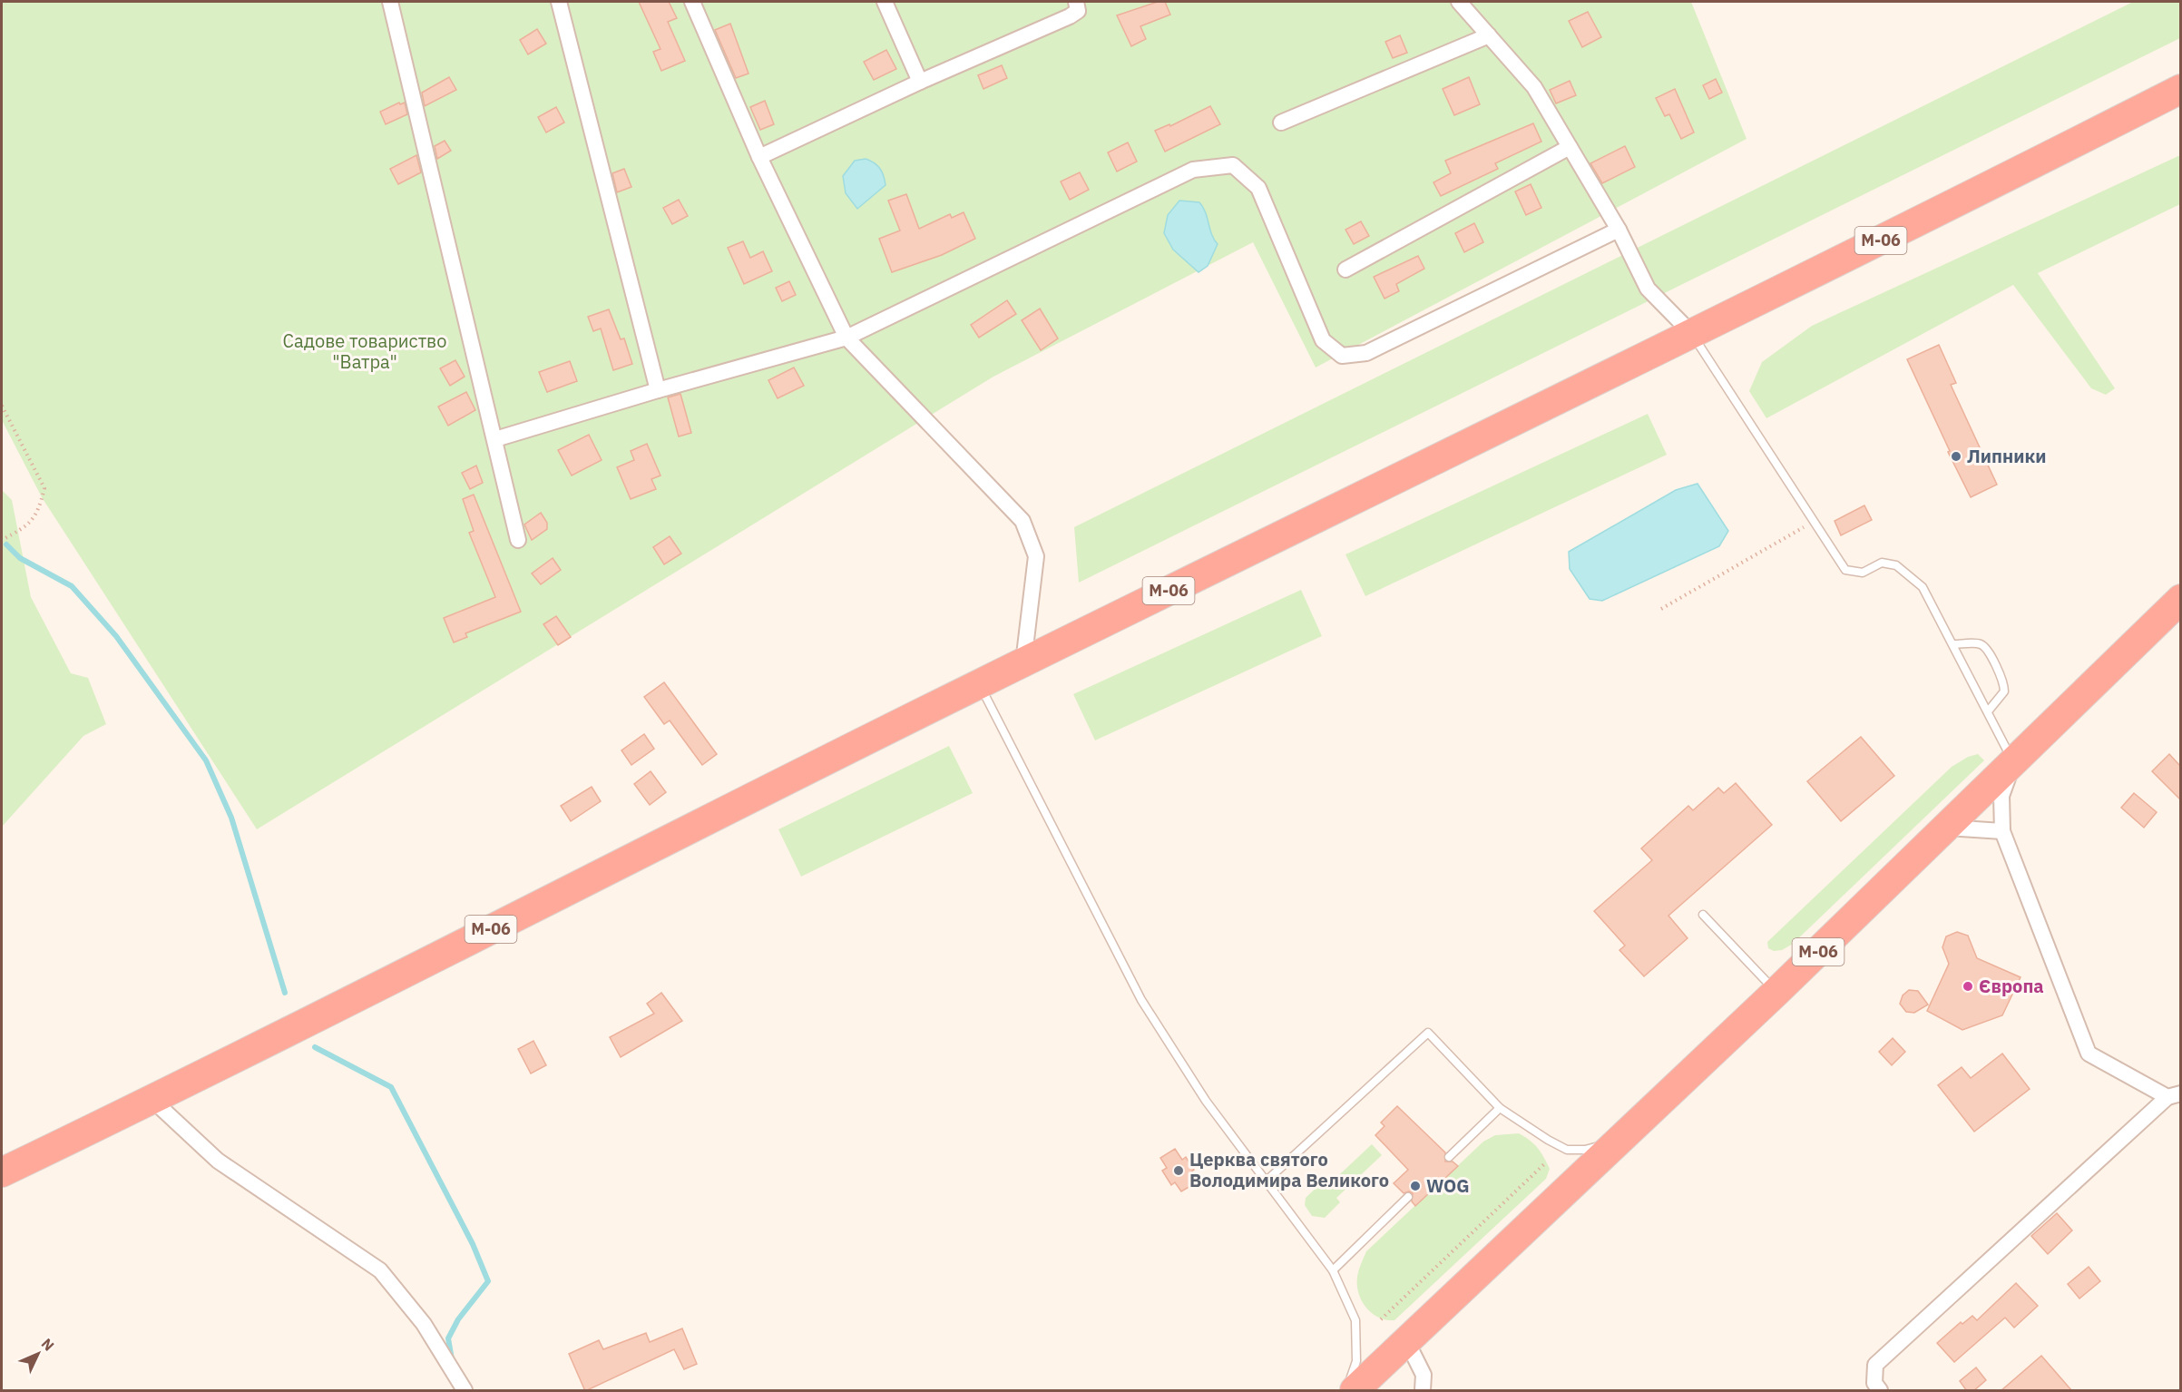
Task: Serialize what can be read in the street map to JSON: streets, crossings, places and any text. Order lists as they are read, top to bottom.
{
  "streets": {
    "highway": ["М-06"]
  },
  "parks": ["Садове товариство \"Ватра\""],
  "places": [
    "Липники",
    "Європа",
    "Церква святого Володимира Великого",
    "WOG"
  ],
  "north": "top right"
}
